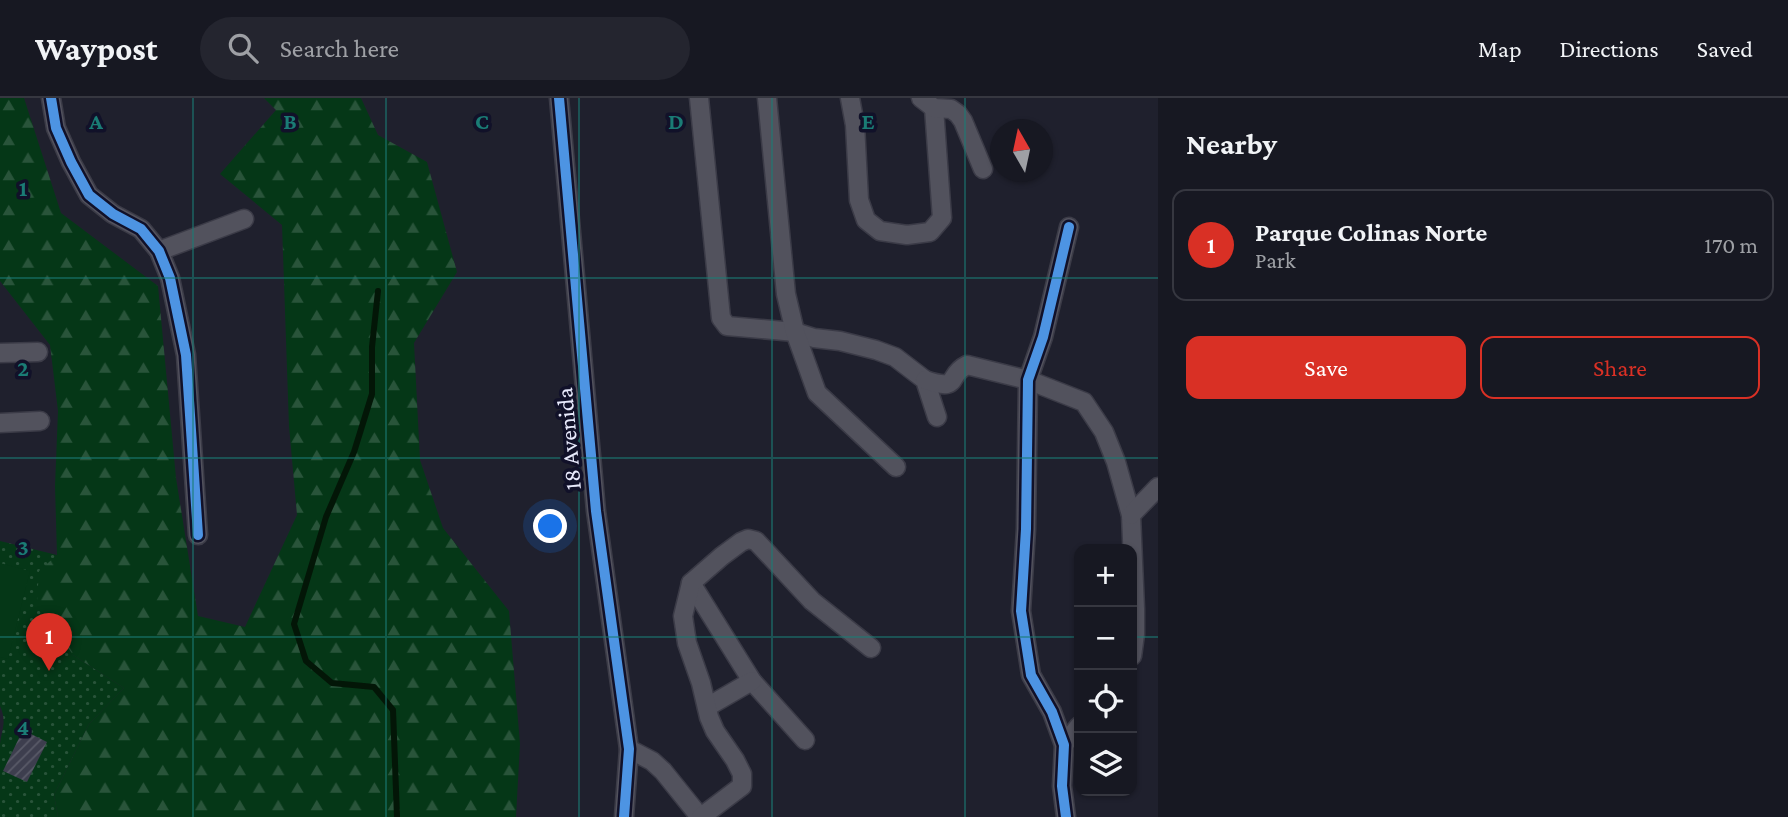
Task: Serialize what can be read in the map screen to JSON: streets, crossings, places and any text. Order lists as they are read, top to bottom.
{
  "streets": {
    "street": ["18 Avenida"]
  },
  "north": "top",
  "page": {
    "header": "Waypost",
    "search": "Search here",
    "nav": ["Map", "Directions", "Saved"],
    "heading": "Nearby",
    "list": [
      {
        "mark": "1",
        "name": "Parque Colinas Norte",
        "note": "Park",
        "value": "170 m"
      }
    ],
    "buttons": ["Save", "Share"],
    "map_buttons": ["+", "−"],
    "pins": "1"
  },
  "grid": {
    "columns": [
      "A",
      "B",
      "C",
      "D",
      "E"
    ],
    "rows": [
      "1",
      "2",
      "3",
      "4"
    ]
  }
}
